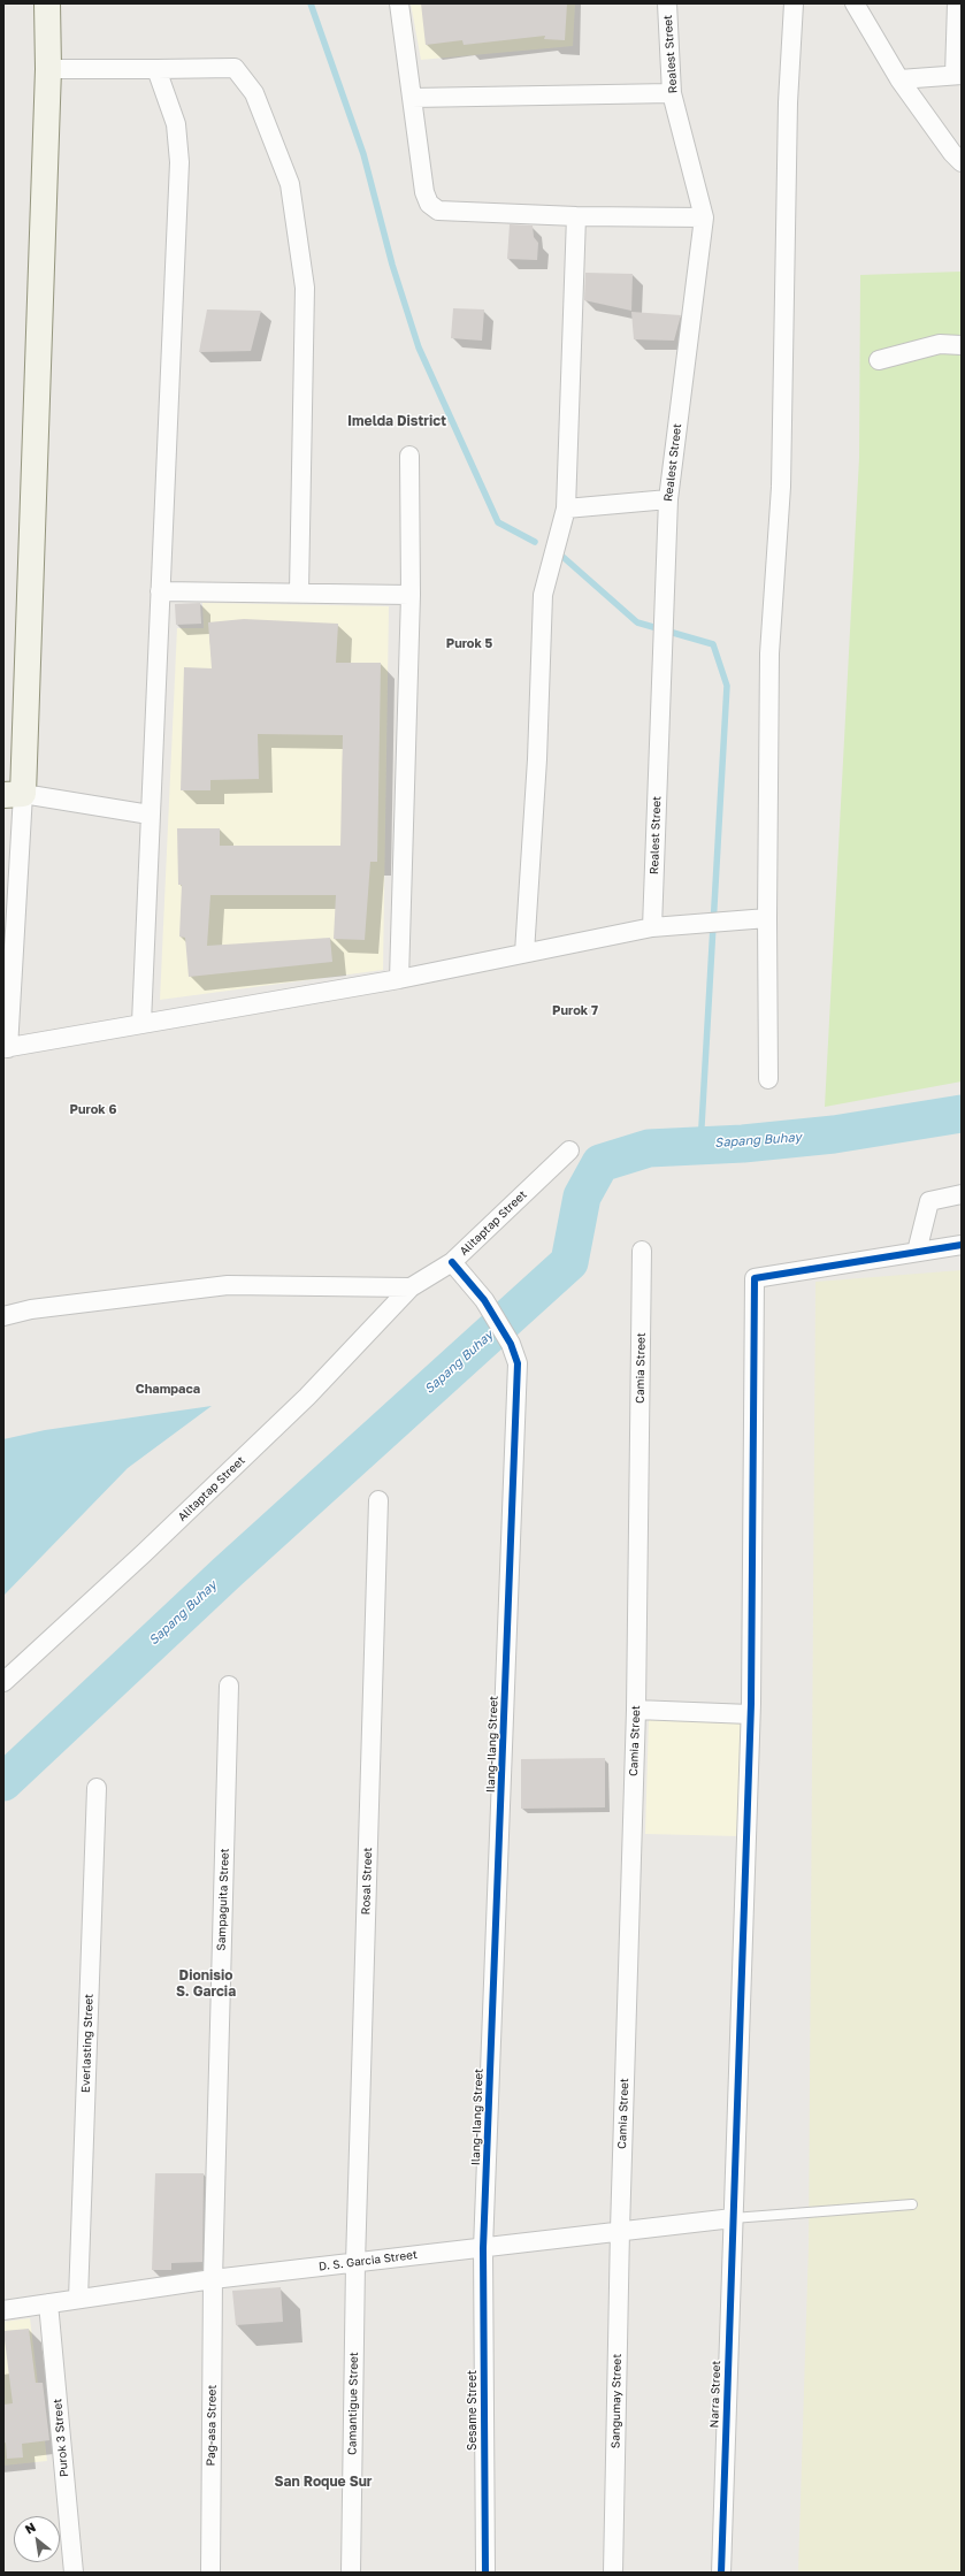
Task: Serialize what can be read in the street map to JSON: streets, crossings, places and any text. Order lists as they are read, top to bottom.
{
  "streets": {
    "street": [
      "Realest Street",
      "Alitaptap Street",
      "Camia Street",
      "Ilang-Ilang Street",
      "Rosal Street",
      "Sampaguita Street",
      "Everlasting Street",
      "D. S. Garcia Street",
      "Narra Street",
      "Sangumay Street",
      "Camantigue Street",
      "Sesame Street",
      "Pag-asa Street",
      "Purok 3 Street"
    ]
  },
  "crossings": [
    ["Alitaptap Street", "Ilang-Ilang Street"],
    ["Camia Street", "D. S. Garcia Street"],
    ["Camia Street", "Sangumay Street"],
    ["Ilang-Ilang Street", "D. S. Garcia Street"],
    ["Ilang-Ilang Street", "Sesame Street"],
    ["Rosal Street", "D. S. Garcia Street"],
    ["Rosal Street", "Camantigue Street"],
    ["Sampaguita Street", "D. S. Garcia Street"],
    ["Sampaguita Street", "Pag-asa Street"],
    ["Everlasting Street", "D. S. Garcia Street"],
    ["D. S. Garcia Street", "Narra Street"],
    ["D. S. Garcia Street", "Sangumay Street"],
    ["D. S. Garcia Street", "Camantigue Street"],
    ["D. S. Garcia Street", "Sesame Street"],
    ["D. S. Garcia Street", "Pag-asa Street"],
    ["D. S. Garcia Street", "Purok 3 Street"]
  ],
  "districts": [
    "Imelda District",
    "Purok 5",
    "Purok 7",
    "Purok 6",
    "Champaca",
    "Dionisio S. Garcia",
    "San Roque Sur"
  ],
  "water": ["Sapang Buhay"],
  "north": "top left"
}
